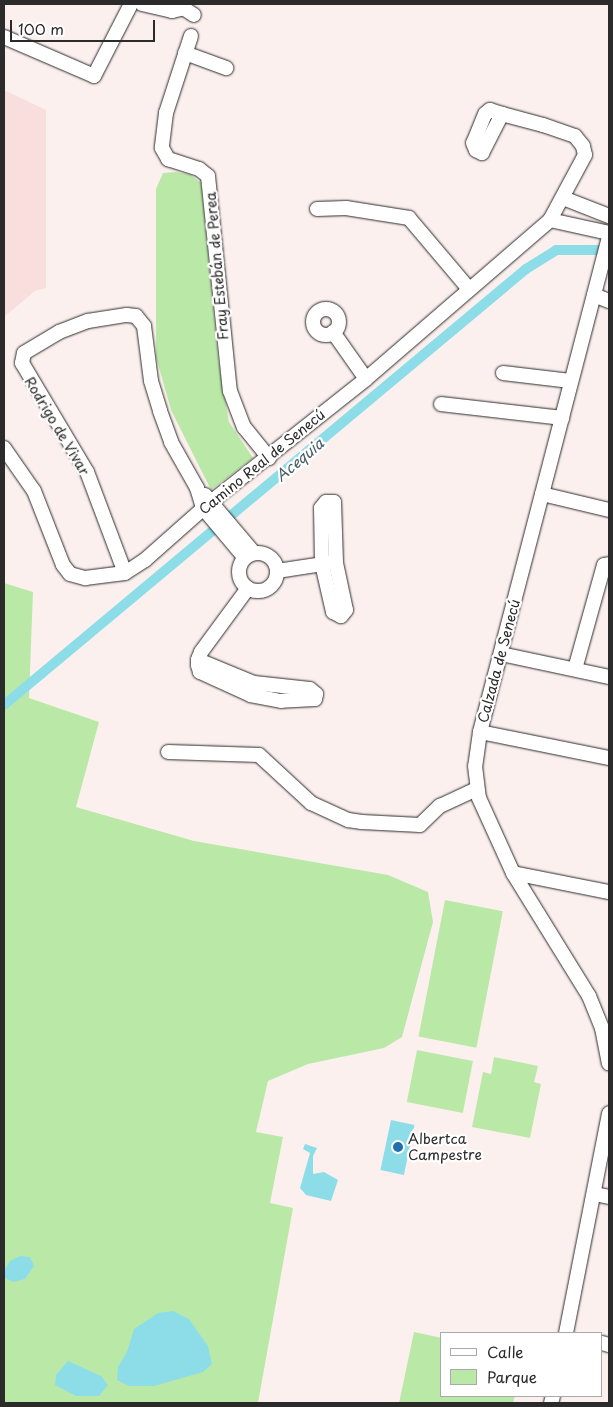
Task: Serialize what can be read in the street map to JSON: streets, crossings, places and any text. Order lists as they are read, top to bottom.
{
  "streets": {
    "street": [
      "Fray Estebán de Perea",
      "Rodrigo de Vivar",
      "Camino Real de Senecú",
      "Calzada de Senecú"
    ]
  },
  "crossings": [
    ["Fray Estebán de Perea", "Camino Real de Senecú"],
    ["Rodrigo de Vivar", "Camino Real de Senecú"]
  ],
  "water": ["Acequia"],
  "places": ["Albertca Campestre"],
  "legend": ["Calle", "Parque"],
  "scale_bar": "100 m"
}
